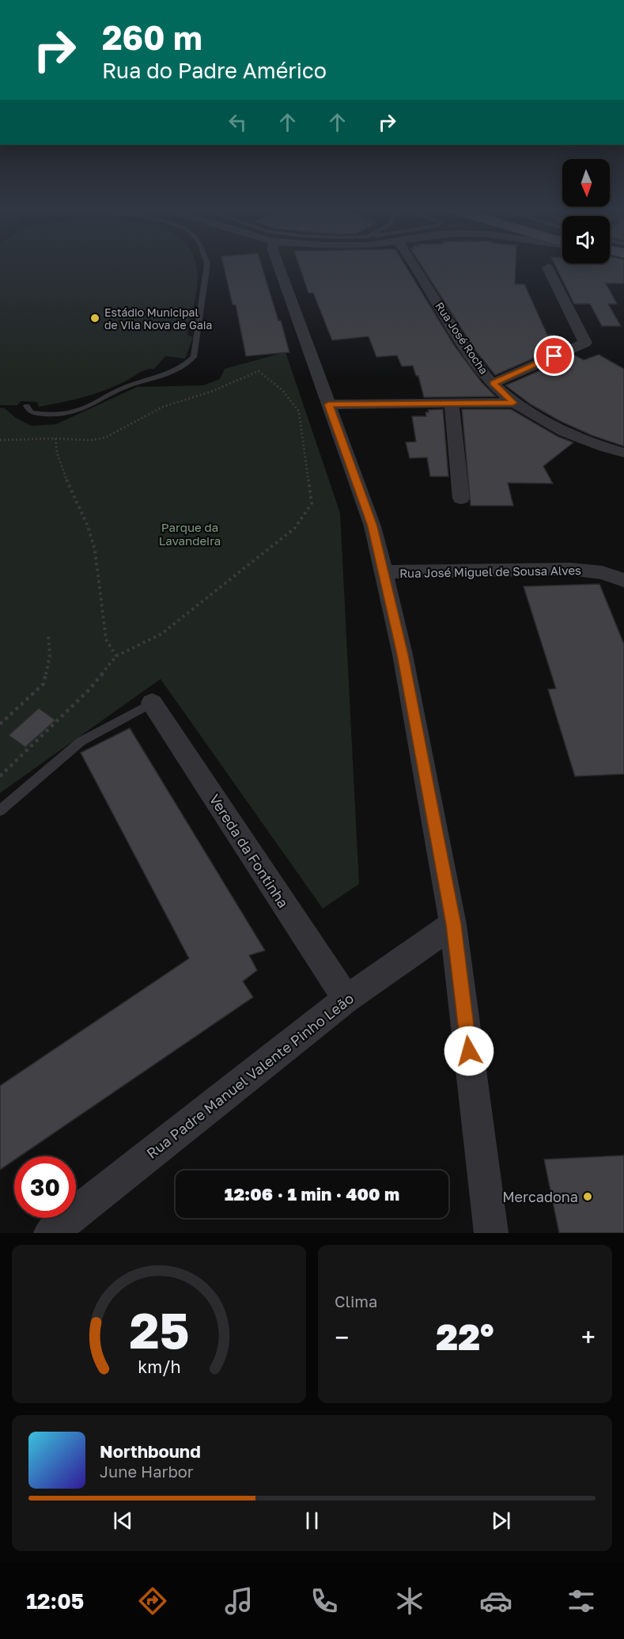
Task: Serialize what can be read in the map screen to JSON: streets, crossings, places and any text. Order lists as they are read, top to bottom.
{
  "streets": {
    "street": [
      "Rua José Rocha",
      "Rua José Miguel de Sousa Alves",
      "Vereda da Fontinha",
      "Rua Padre Manuel Valente Pinho Leão"
    ]
  },
  "crossings": [
    ["Vereda da Fontinha", "Rua Padre Manuel Valente Pinho Leão"]
  ],
  "parks": ["Parque da Lavandeira"],
  "places": ["Estádio Municipal de Vila Nova de Gaia", "Mercadona"],
  "north": "bottom",
  "page": {
    "turn": ["260 m", "Rua do Padre Américo"],
    "limit": "30",
    "trip": "12:06 · 1 min · 400 m",
    "tile": "Clima",
    "heat": ["−", "22°", "+"],
    "song": ["Northbound", "June Harbor"],
    "tabs": "12:05",
    "gauge": ["25", "km/h"]
  }
}
